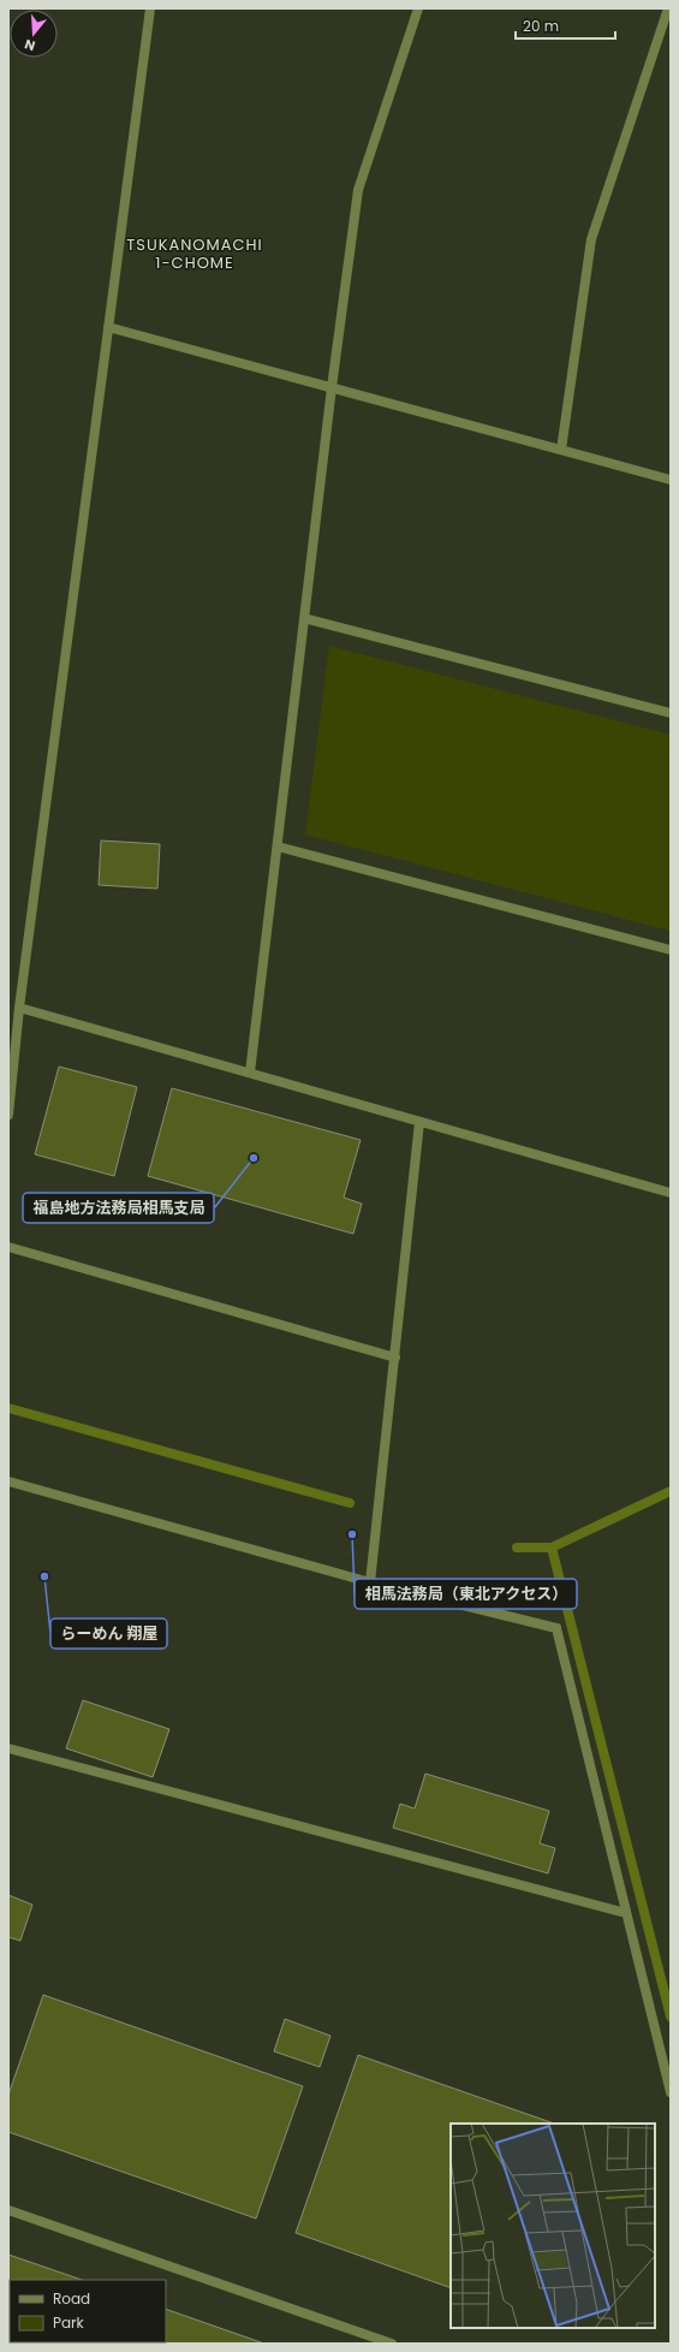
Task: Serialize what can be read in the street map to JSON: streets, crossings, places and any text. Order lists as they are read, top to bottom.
{
  "districts": ["TSUKANOMACHI 1-CHOME"],
  "places": ["福島地方法務局相馬支局", "相馬法務局（東北アクセス）", "らーめん 翔屋"],
  "legend": ["Road", "Park"],
  "scale_bar": "20 m",
  "north": "bottom"
}
